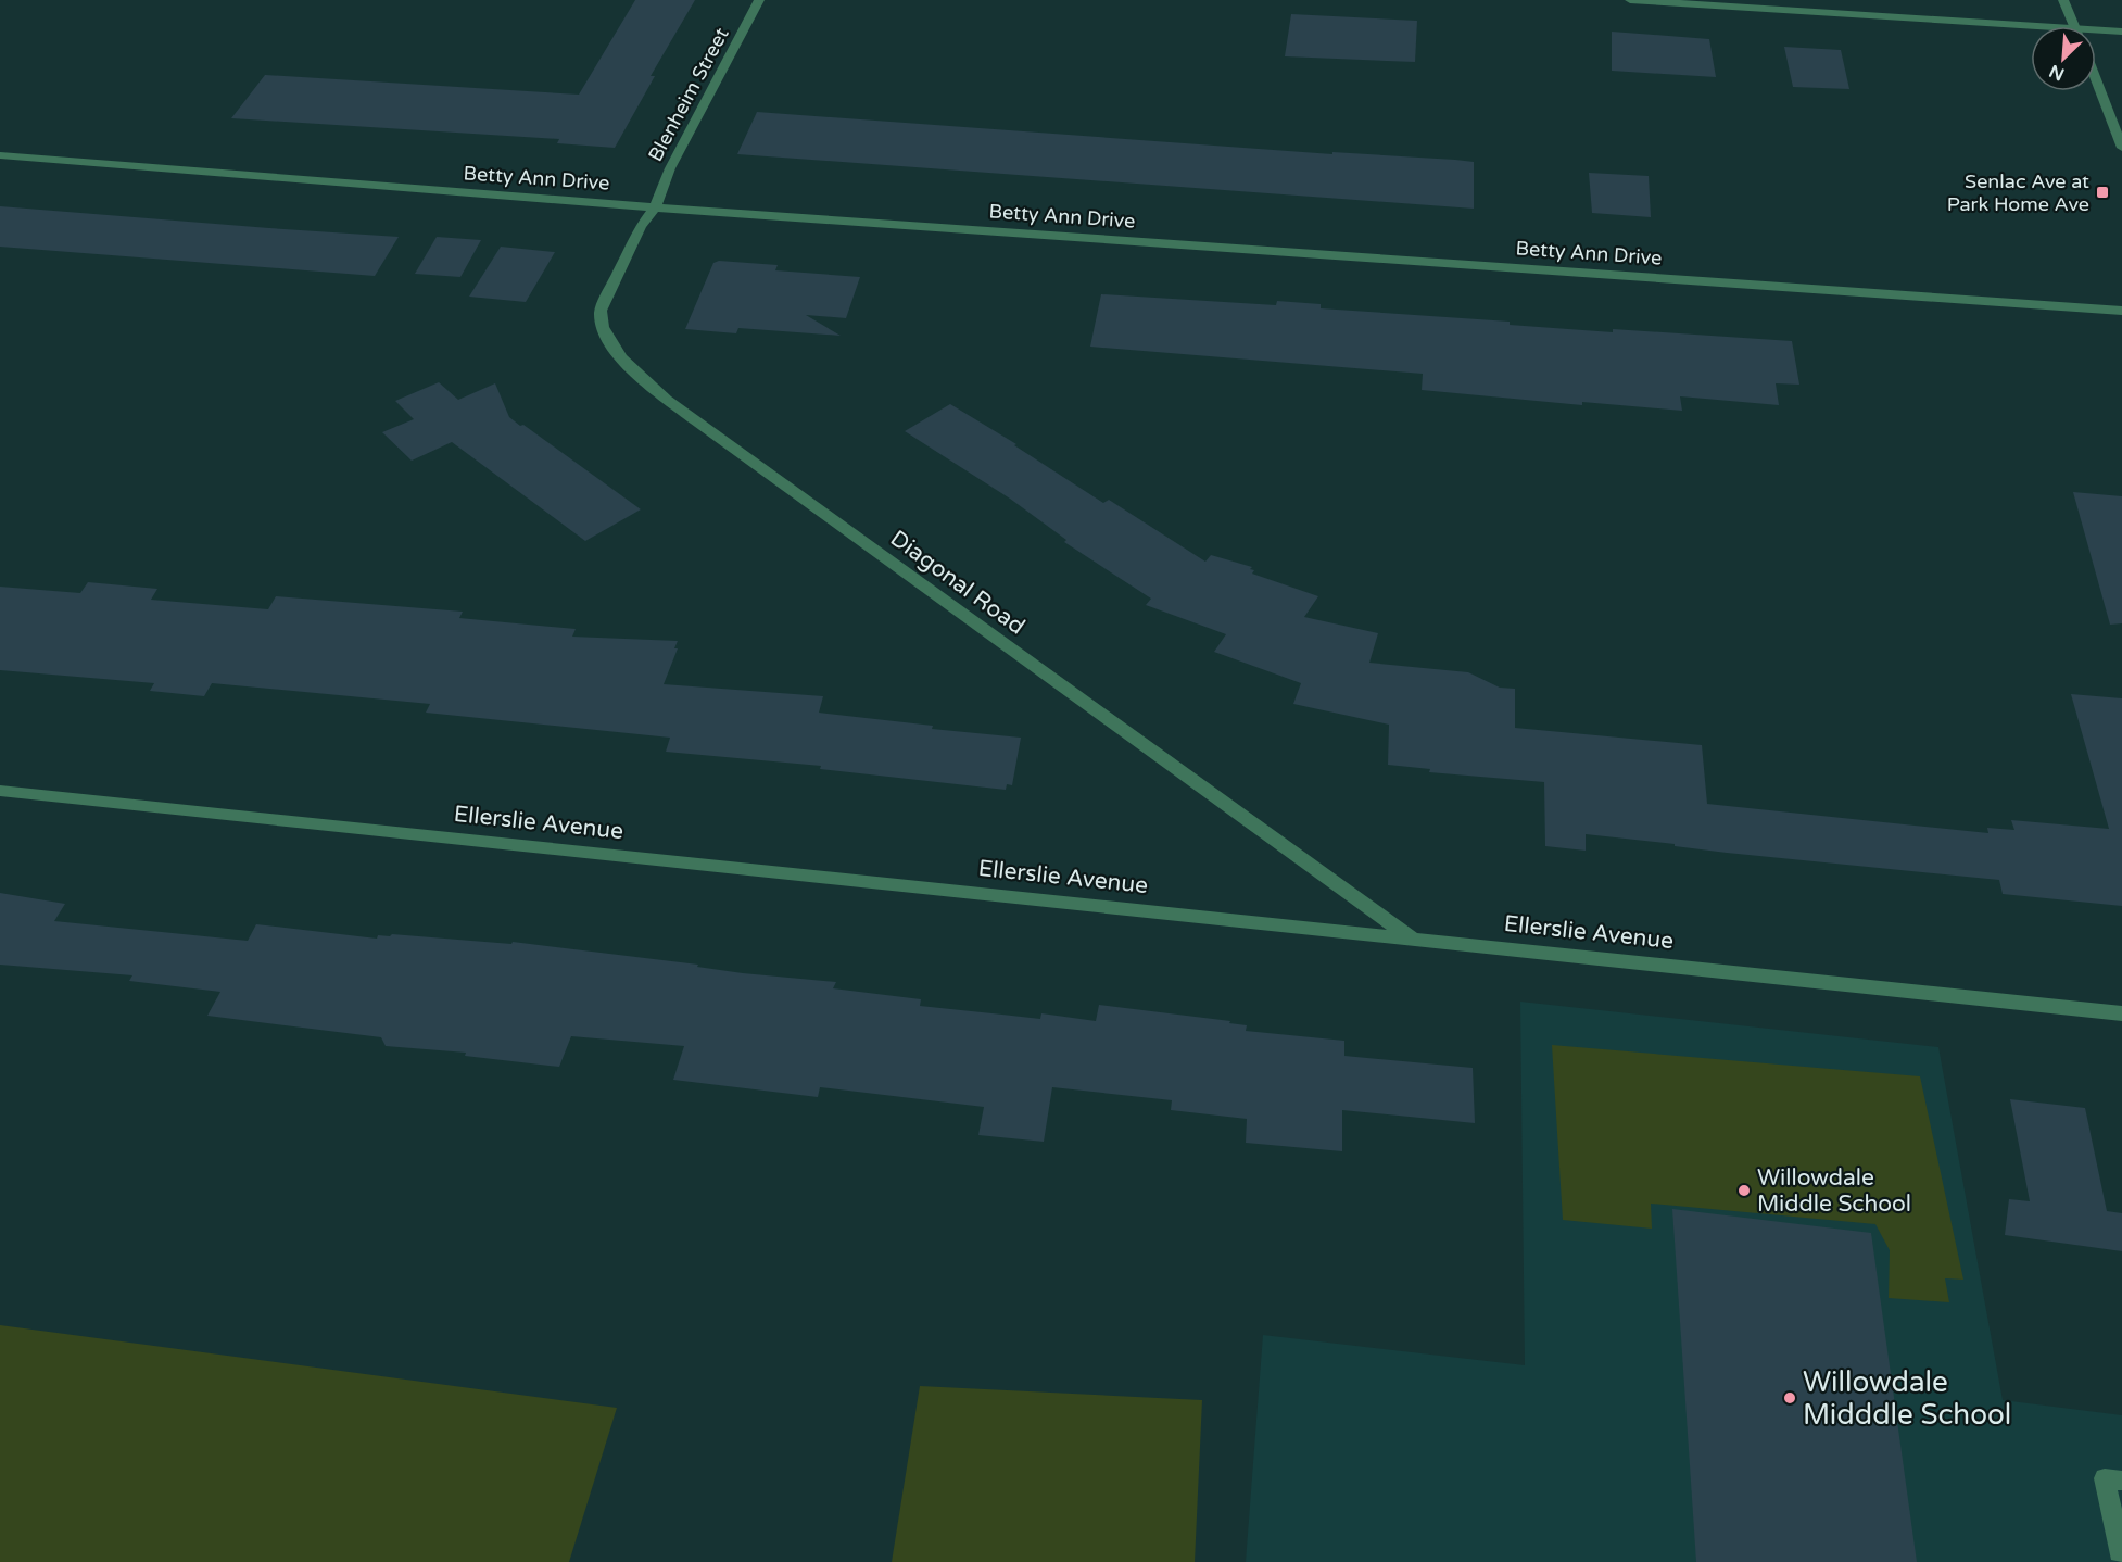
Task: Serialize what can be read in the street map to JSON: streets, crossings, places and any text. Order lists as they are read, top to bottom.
{
  "streets": {
    "street": [
      "Blenheim Street",
      "Betty Ann Drive",
      "Diagonal Road",
      "Ellerslie Avenue"
    ]
  },
  "crossings": [
    ["Blenheim Street", "Betty Ann Drive"],
    ["Blenheim Street", "Diagonal Road"],
    ["Betty Ann Drive", "Diagonal Road"],
    ["Diagonal Road", "Ellerslie Avenue"]
  ],
  "places": {
    "transit": ["Senlac Ave at Park Home Ave"],
    "other": ["Willowdale Middle School", "Willowdale Midddle School"]
  },
  "north": "bottom left"
}
